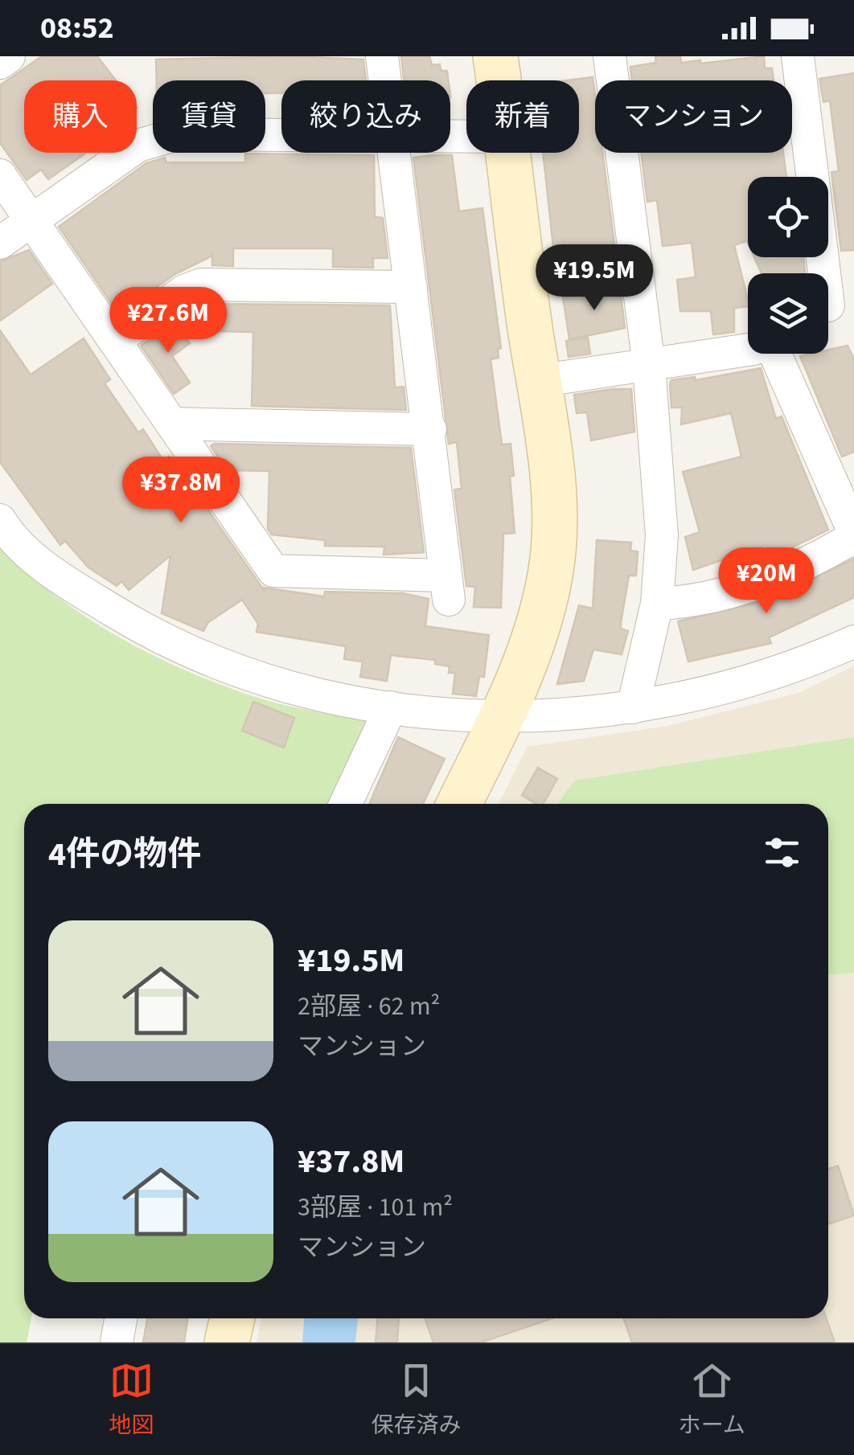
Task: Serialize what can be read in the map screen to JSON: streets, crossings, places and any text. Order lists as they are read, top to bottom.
{
  "page": {
    "status": "08:52",
    "chip": [
      "購入",
      "賃貸",
      "絞り込み",
      "新着",
      "マンション"
    ],
    "price": [
      "¥19.5M",
      "¥27.6M",
      "¥37.8M",
      "¥20M"
    ],
    "heading": "4件の物件",
    "list": [
      {
        "name": "¥19.5M",
        "note": "2部屋 · 62 m² · マンション"
      },
      {
        "name": "¥37.8M",
        "note": "3部屋 · 101 m² · マンション"
      }
    ],
    "tabs": ["地図", "保存済み", "ホーム"]
  }
}
